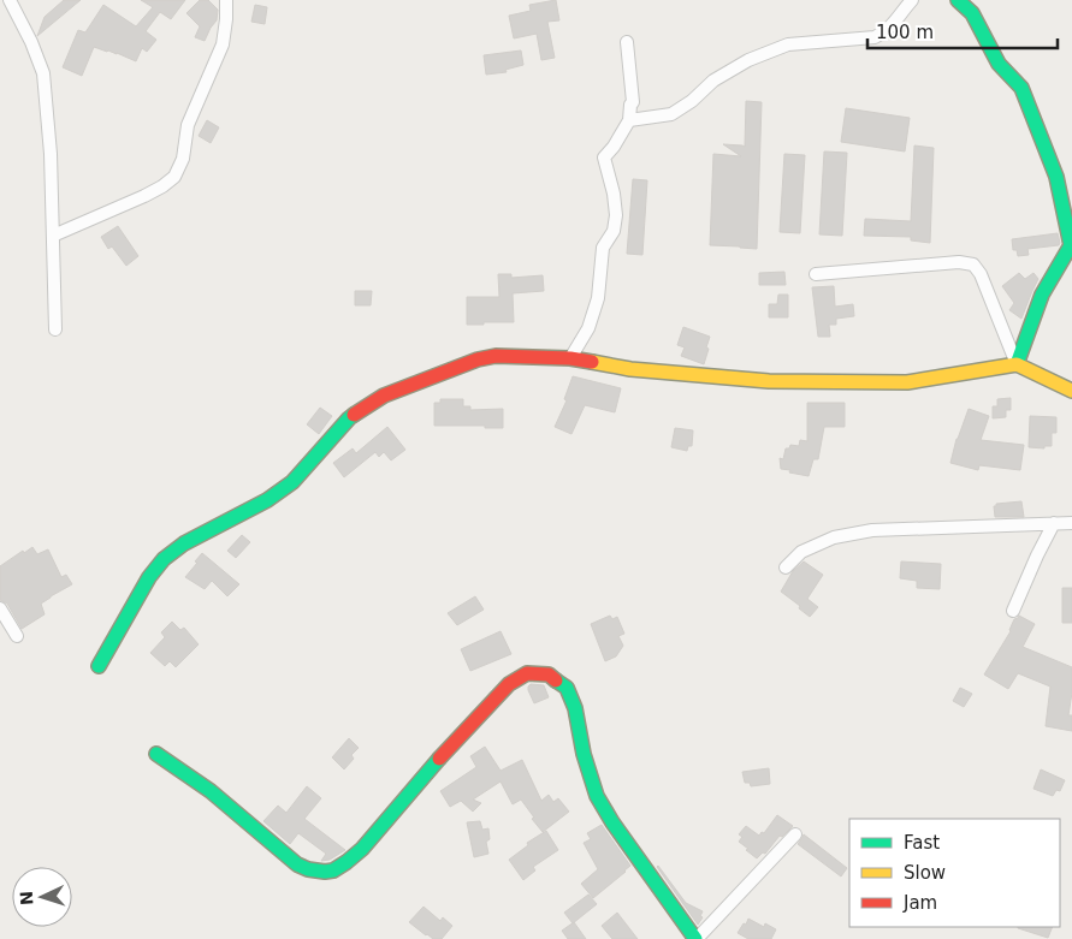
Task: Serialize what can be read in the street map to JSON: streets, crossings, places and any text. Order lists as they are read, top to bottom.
{
  "legend": ["Fast", "Slow", "Jam"],
  "scale_bar": "100 m",
  "north": "left"
}
